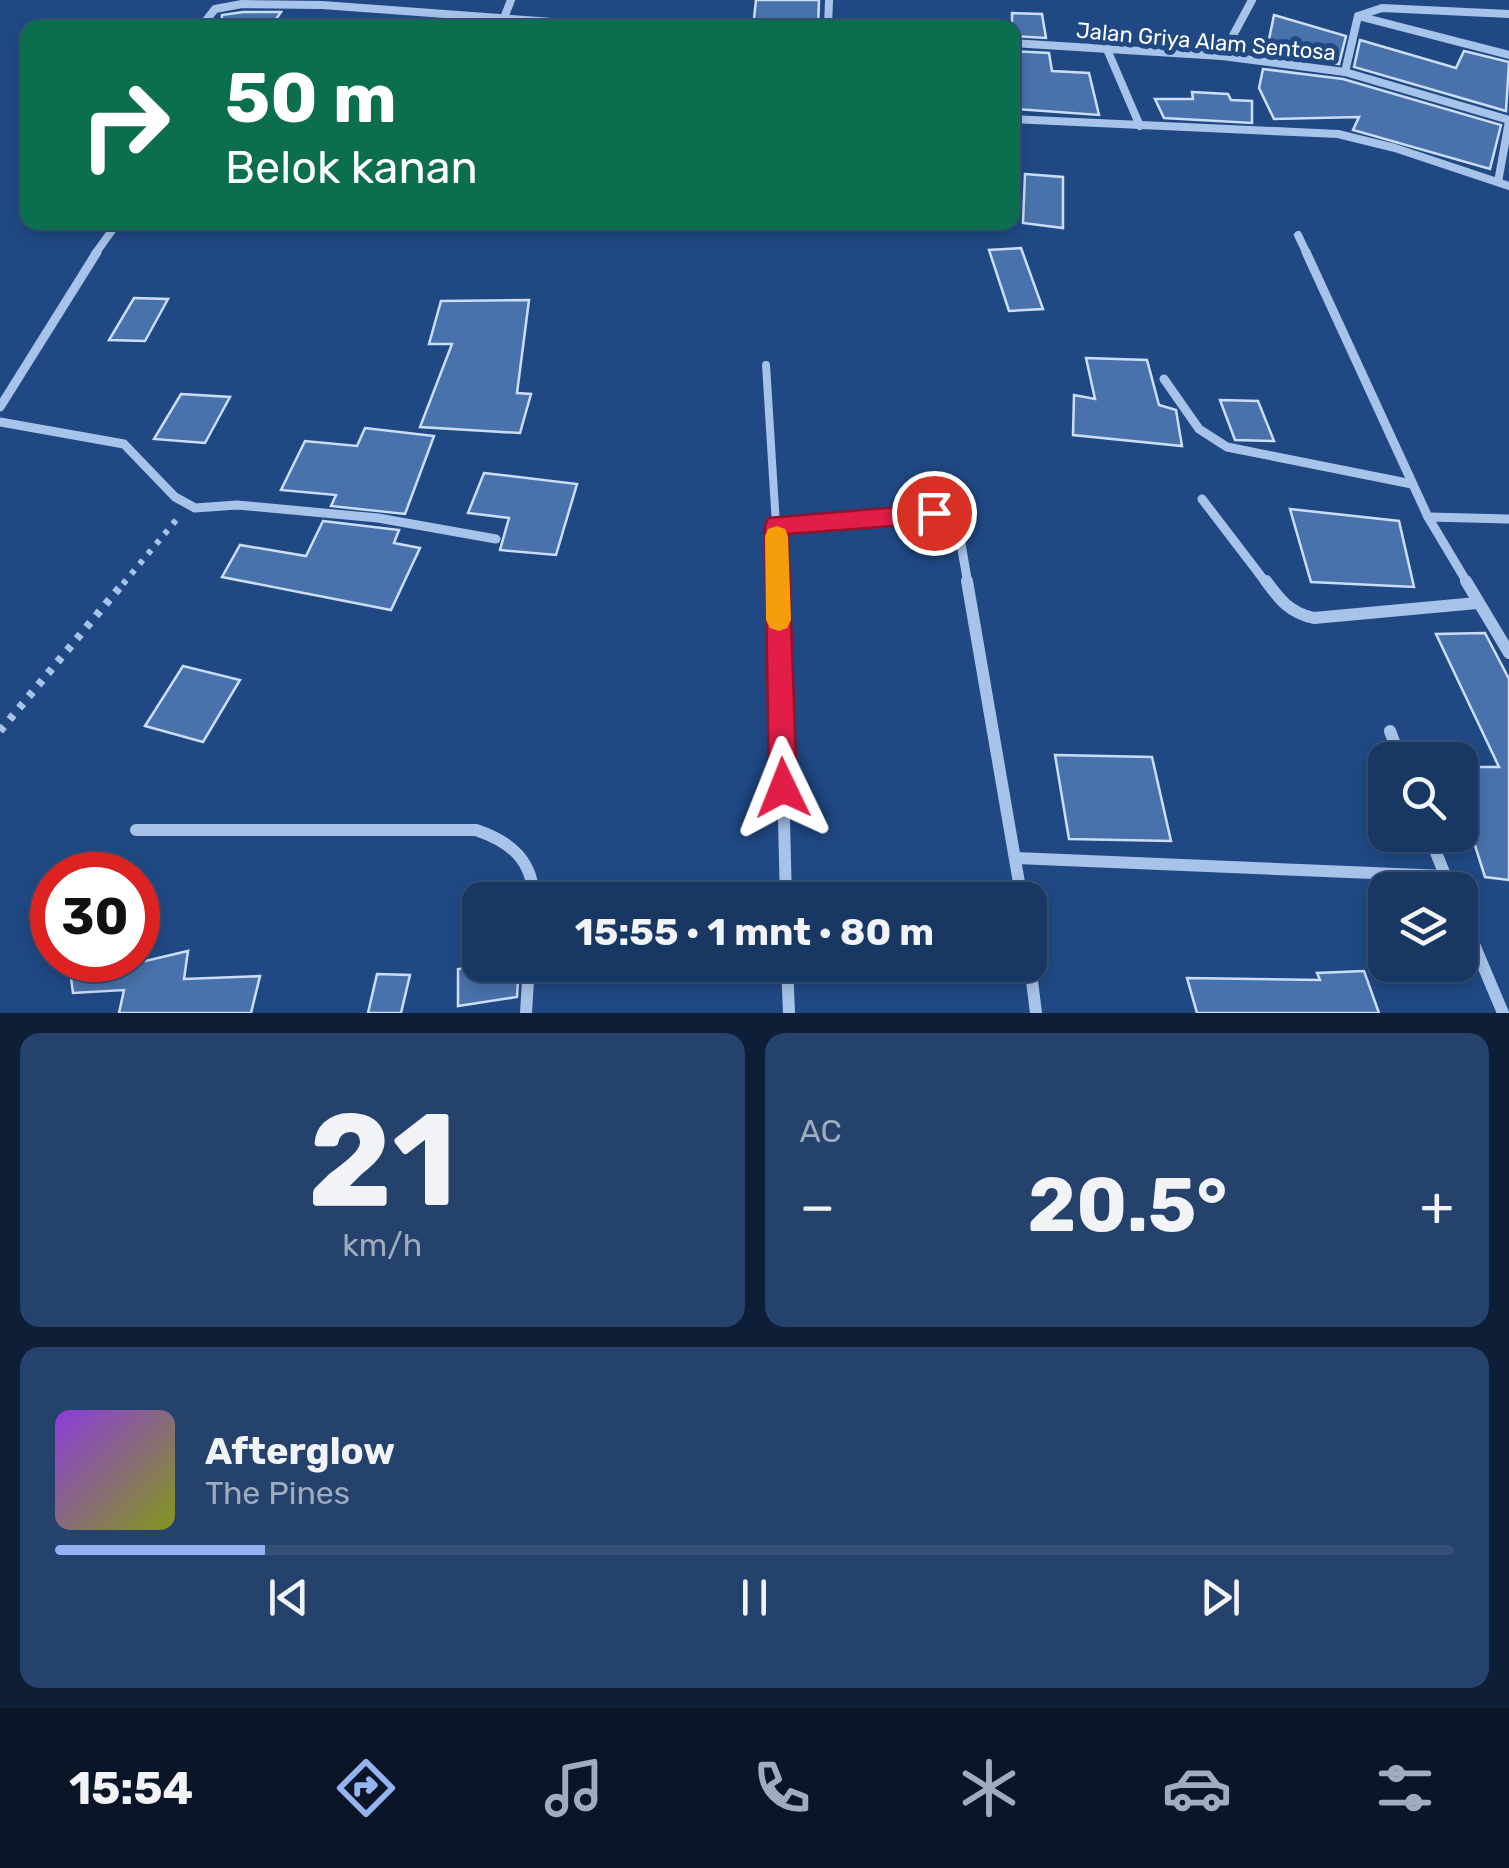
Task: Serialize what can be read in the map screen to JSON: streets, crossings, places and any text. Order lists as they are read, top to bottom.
{
  "streets": {
    "street": ["Jalan Griya Alam Sentosa"]
  },
  "page": {
    "turn": ["50 m", "Belok kanan"],
    "limit": "30",
    "trip": "15:55 · 1 mnt · 80 m",
    "tile": [
      ["21", "km/h"],
      "AC"
    ],
    "heat": ["−", "20.5°", "+"],
    "song": ["Afterglow", "The Pines"],
    "tabs": "15:54"
  }
}
